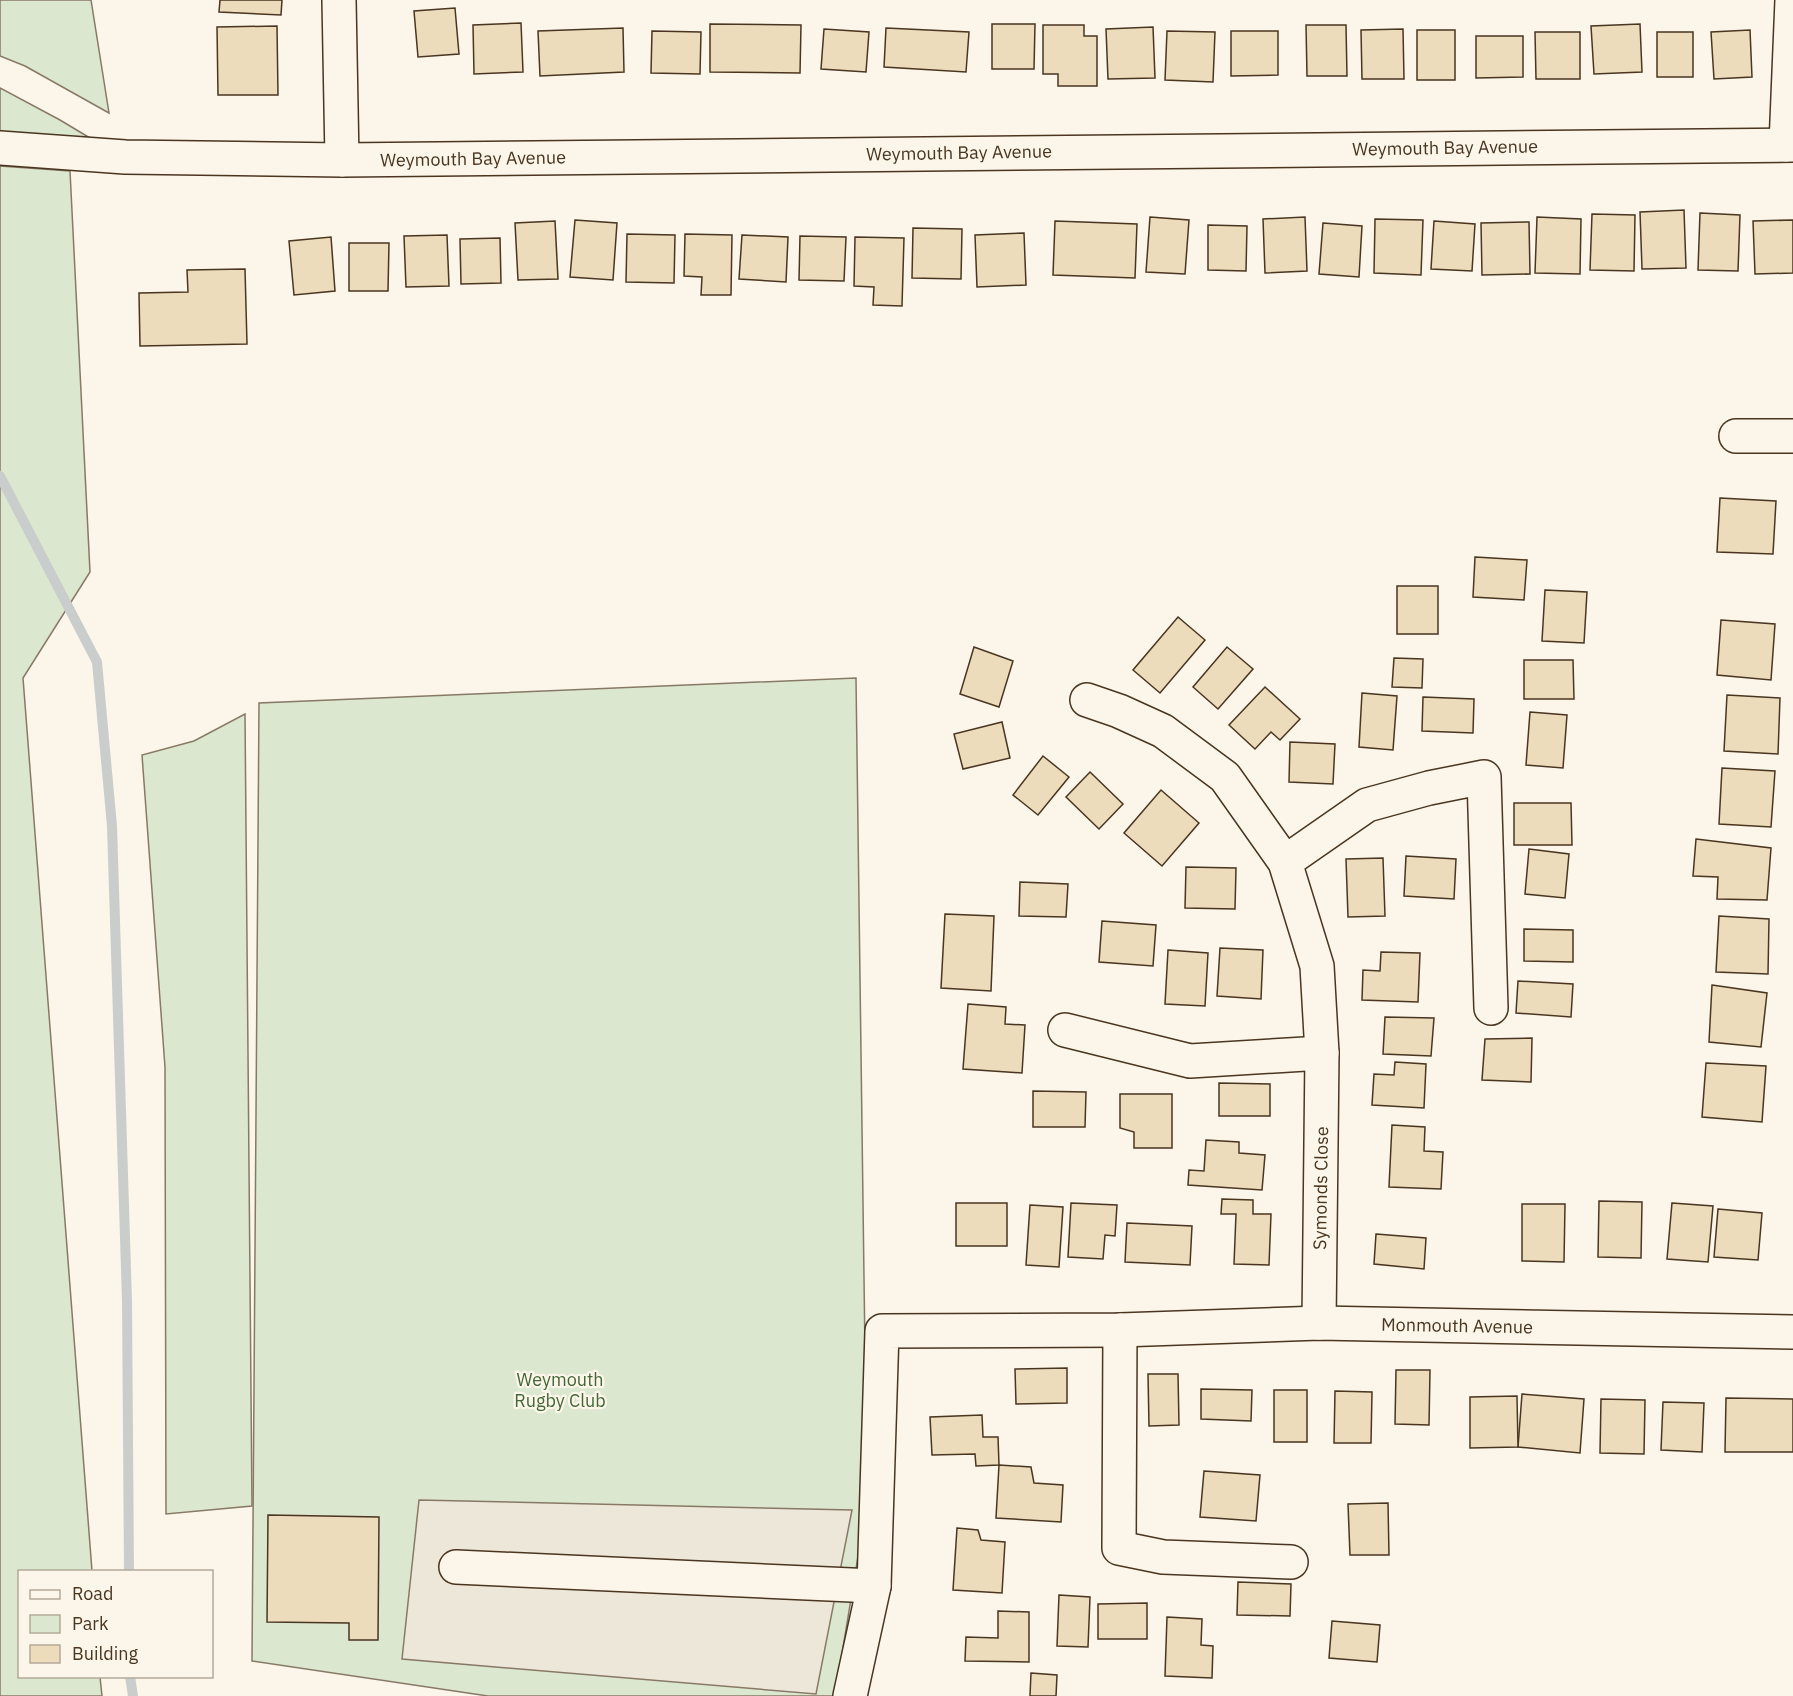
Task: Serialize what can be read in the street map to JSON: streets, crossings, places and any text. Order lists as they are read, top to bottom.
{
  "streets": {
    "street": ["Weymouth Bay Avenue", "Symonds Close", "Monmouth Avenue"]
  },
  "crossings": [
    ["Symonds Close", "Monmouth Avenue"]
  ],
  "parks": ["Weymouth Rugby Club"],
  "legend": ["Road", "Park", "Building"]
}
